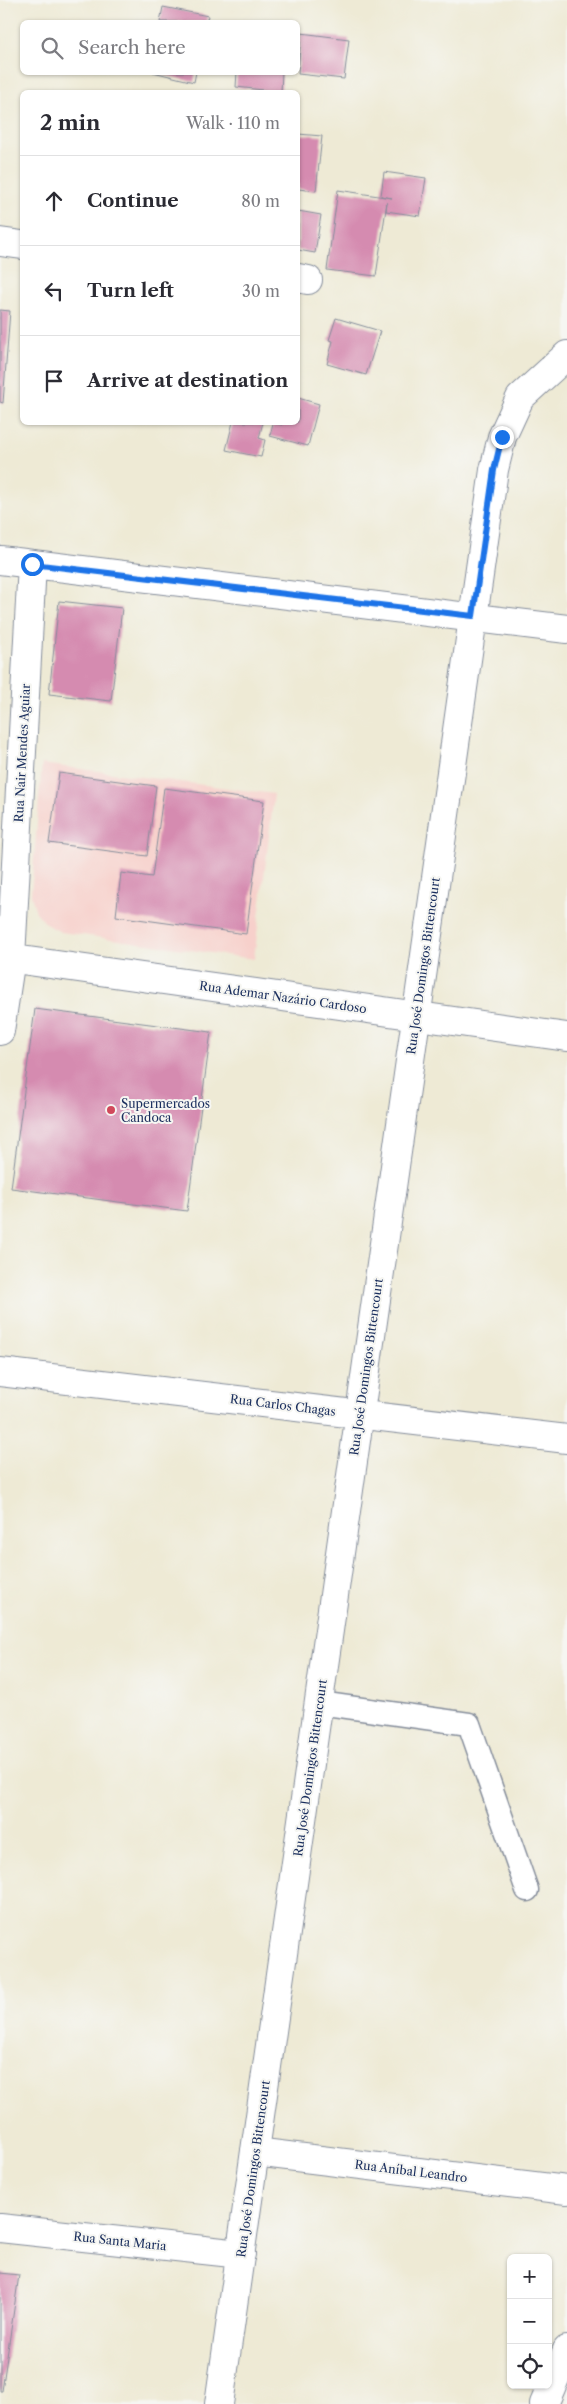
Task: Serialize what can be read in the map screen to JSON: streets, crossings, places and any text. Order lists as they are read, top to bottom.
{
  "streets": {
    "street": [
      "Rua Nair Mendes Aguiar",
      "Rua José Domingos Bittencourt",
      "Rua Ademar Nazário Cardoso",
      "Rua Carlos Chagas",
      "Rua Aníbal Leandro",
      "Rua Santa Maria"
    ]
  },
  "crossings": [
    ["Rua Nair Mendes Aguiar", "Rua Ademar Nazário Cardoso"],
    ["Rua José Domingos Bittencourt", "Rua Ademar Nazário Cardoso"],
    ["Rua José Domingos Bittencourt", "Rua Carlos Chagas"],
    ["Rua José Domingos Bittencourt", "Rua Aníbal Leandro"],
    ["Rua José Domingos Bittencourt", "Rua Santa Maria"]
  ],
  "places": ["Supermercados Candoca"],
  "page": {
    "search": "Search here",
    "heading": ["2 min", "Walk · 110 m"],
    "list": [
      ["Continue", "80 m"],
      ["Turn left", "30 m"],
      "Arrive at destination"
    ],
    "map_buttons": ["+", "−"]
  }
}
